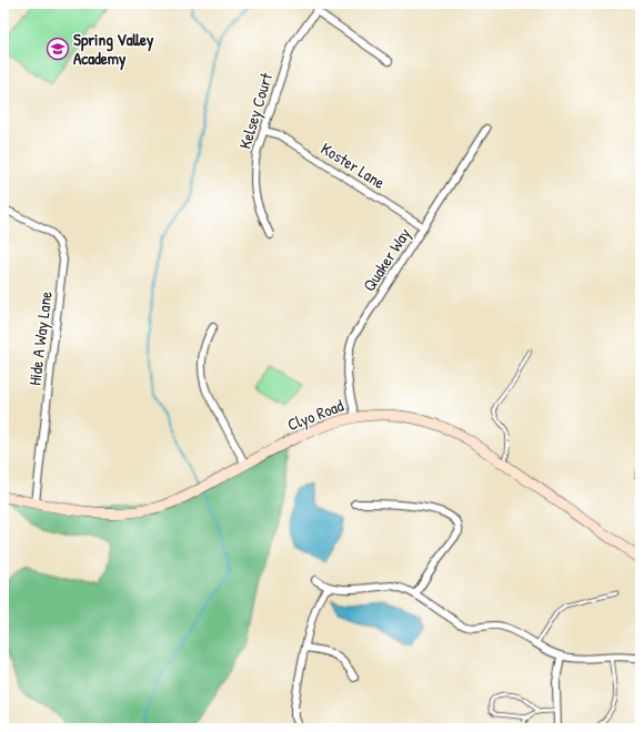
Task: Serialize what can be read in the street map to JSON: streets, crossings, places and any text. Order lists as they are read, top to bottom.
{
  "streets": {
    "street": [
      "Kelsey Court",
      "Koster Lane",
      "Quaker Way",
      "Hide A Way Lane",
      "Clyo Road"
    ]
  },
  "crossings": [
    ["Kelsey Court", "Koster Lane"],
    ["Koster Lane", "Quaker Way"],
    ["Quaker Way", "Clyo Road"],
    ["Hide A Way Lane", "Clyo Road"]
  ],
  "places": {
    "school or university": ["Spring Valley Academy"]
  }
}
